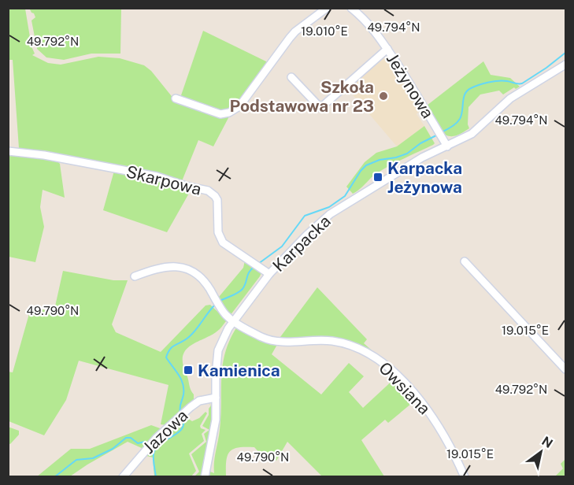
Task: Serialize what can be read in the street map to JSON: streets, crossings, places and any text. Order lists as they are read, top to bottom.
{
  "streets": {
    "street": [
      "Jeżynowa",
      "Skarpowa",
      "Karpacka",
      "Owsiana",
      "Jazowa"
    ]
  },
  "crossings": [
    ["Jeżynowa", "Karpacka"],
    ["Skarpowa", "Karpacka"],
    ["Karpacka", "Owsiana"],
    ["Karpacka", "Jazowa"]
  ],
  "places": {
    "other": ["Szkoła Podstawowa nr 23"],
    "transit": ["Karpacka Jeżynowa", "Kamienica"]
  },
  "north": "top right",
  "coordinates": [
    "49.794°N",
    "19.010°E",
    "49.792°N",
    "49.790°N",
    "19.015°E"
  ]
}
